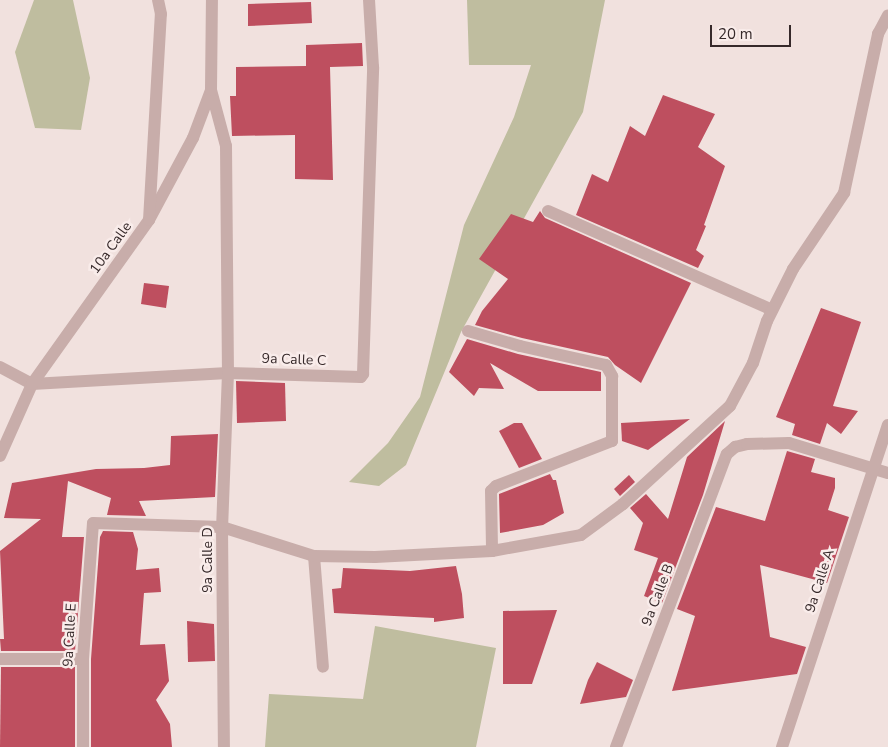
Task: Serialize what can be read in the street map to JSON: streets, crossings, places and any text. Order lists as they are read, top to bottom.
{
  "streets": {
    "street": [
      "10a Calle",
      "9a Calle C",
      "9a Calle D",
      "9a Calle A",
      "9a Calle B",
      "9a Calle E"
    ]
  },
  "crossings": [
    ["10a Calle", "9a Calle C"],
    ["9a Calle C", "9a Calle D"],
    ["9a Calle D", "9a Calle E"],
    ["9a Calle A", "9a Calle B"]
  ],
  "scale_bar": "20 m"
}
